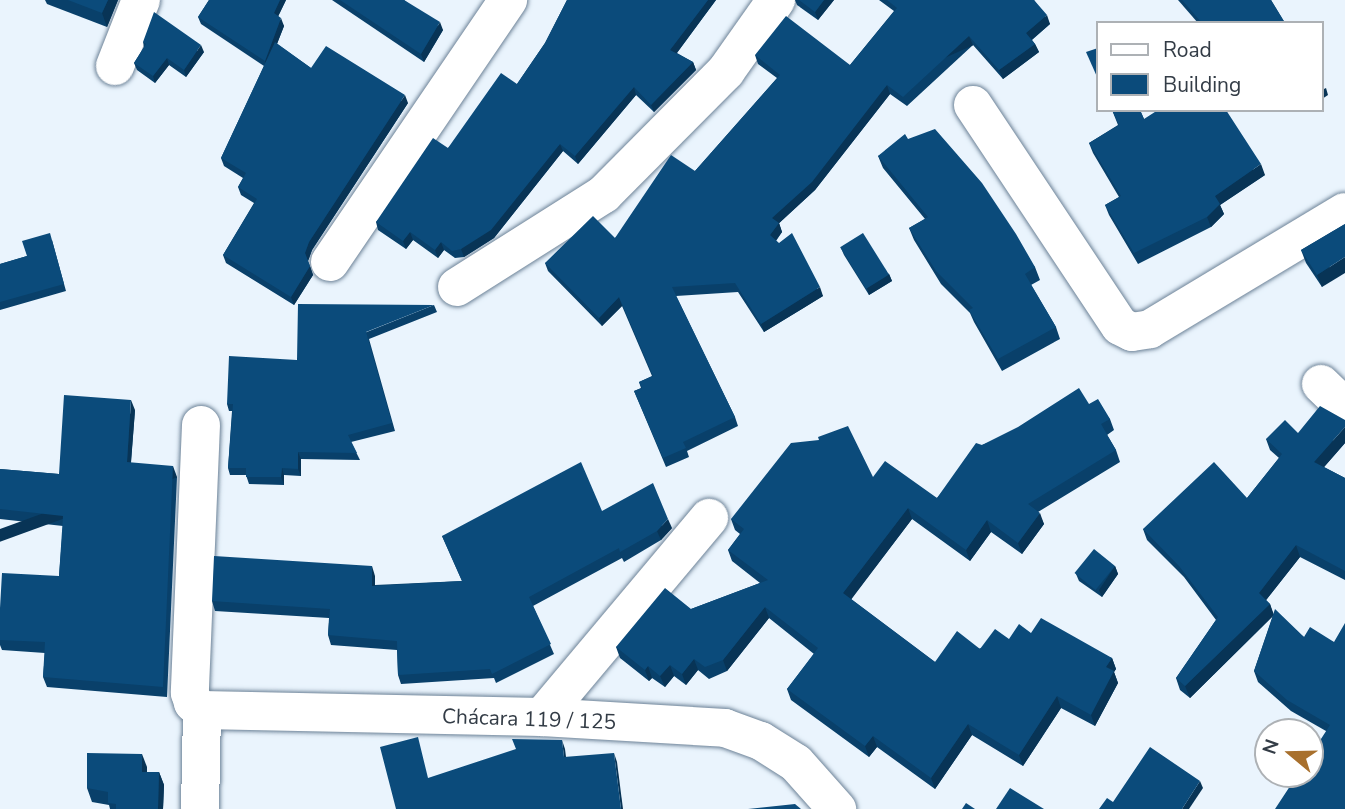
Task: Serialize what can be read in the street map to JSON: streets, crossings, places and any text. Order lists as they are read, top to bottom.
{
  "streets": {
    "street": ["Chácara 119 / 125"]
  },
  "legend": ["Road", "Building"],
  "north": "left"
}
